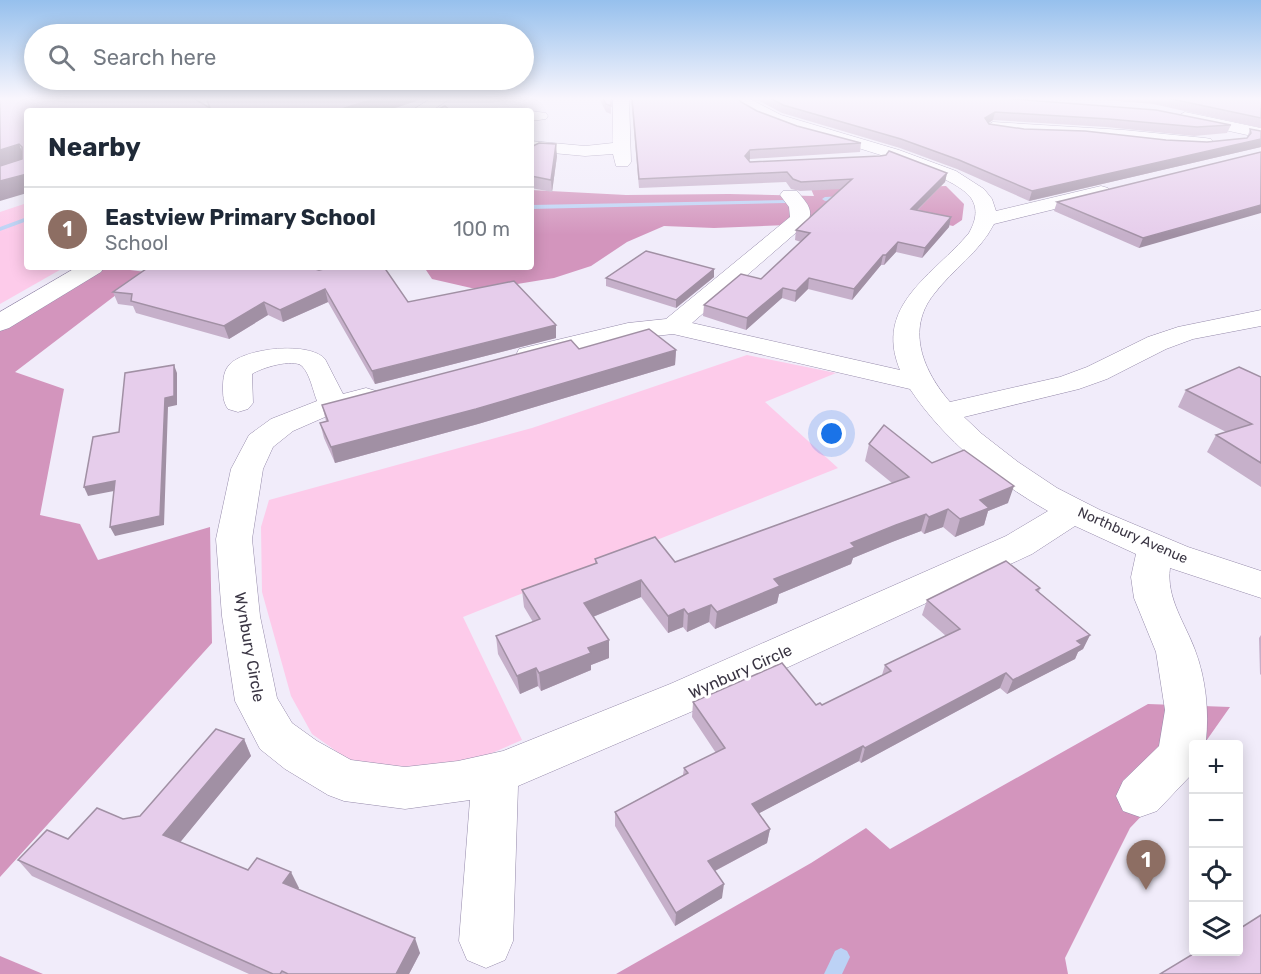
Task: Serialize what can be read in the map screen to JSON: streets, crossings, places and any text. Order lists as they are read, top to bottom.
{
  "streets": {
    "street": ["Northbury Avenue", "Wynbury Circle"]
  },
  "crossings": [
    ["Northbury Avenue", "Wynbury Circle"]
  ],
  "page": {
    "search": "Search here",
    "heading": "Nearby",
    "list": [
      {
        "mark": "1",
        "name": "Eastview Primary School",
        "note": "School",
        "value": "100 m"
      }
    ],
    "map_buttons": ["+", "−"],
    "pins": "1"
  }
}
